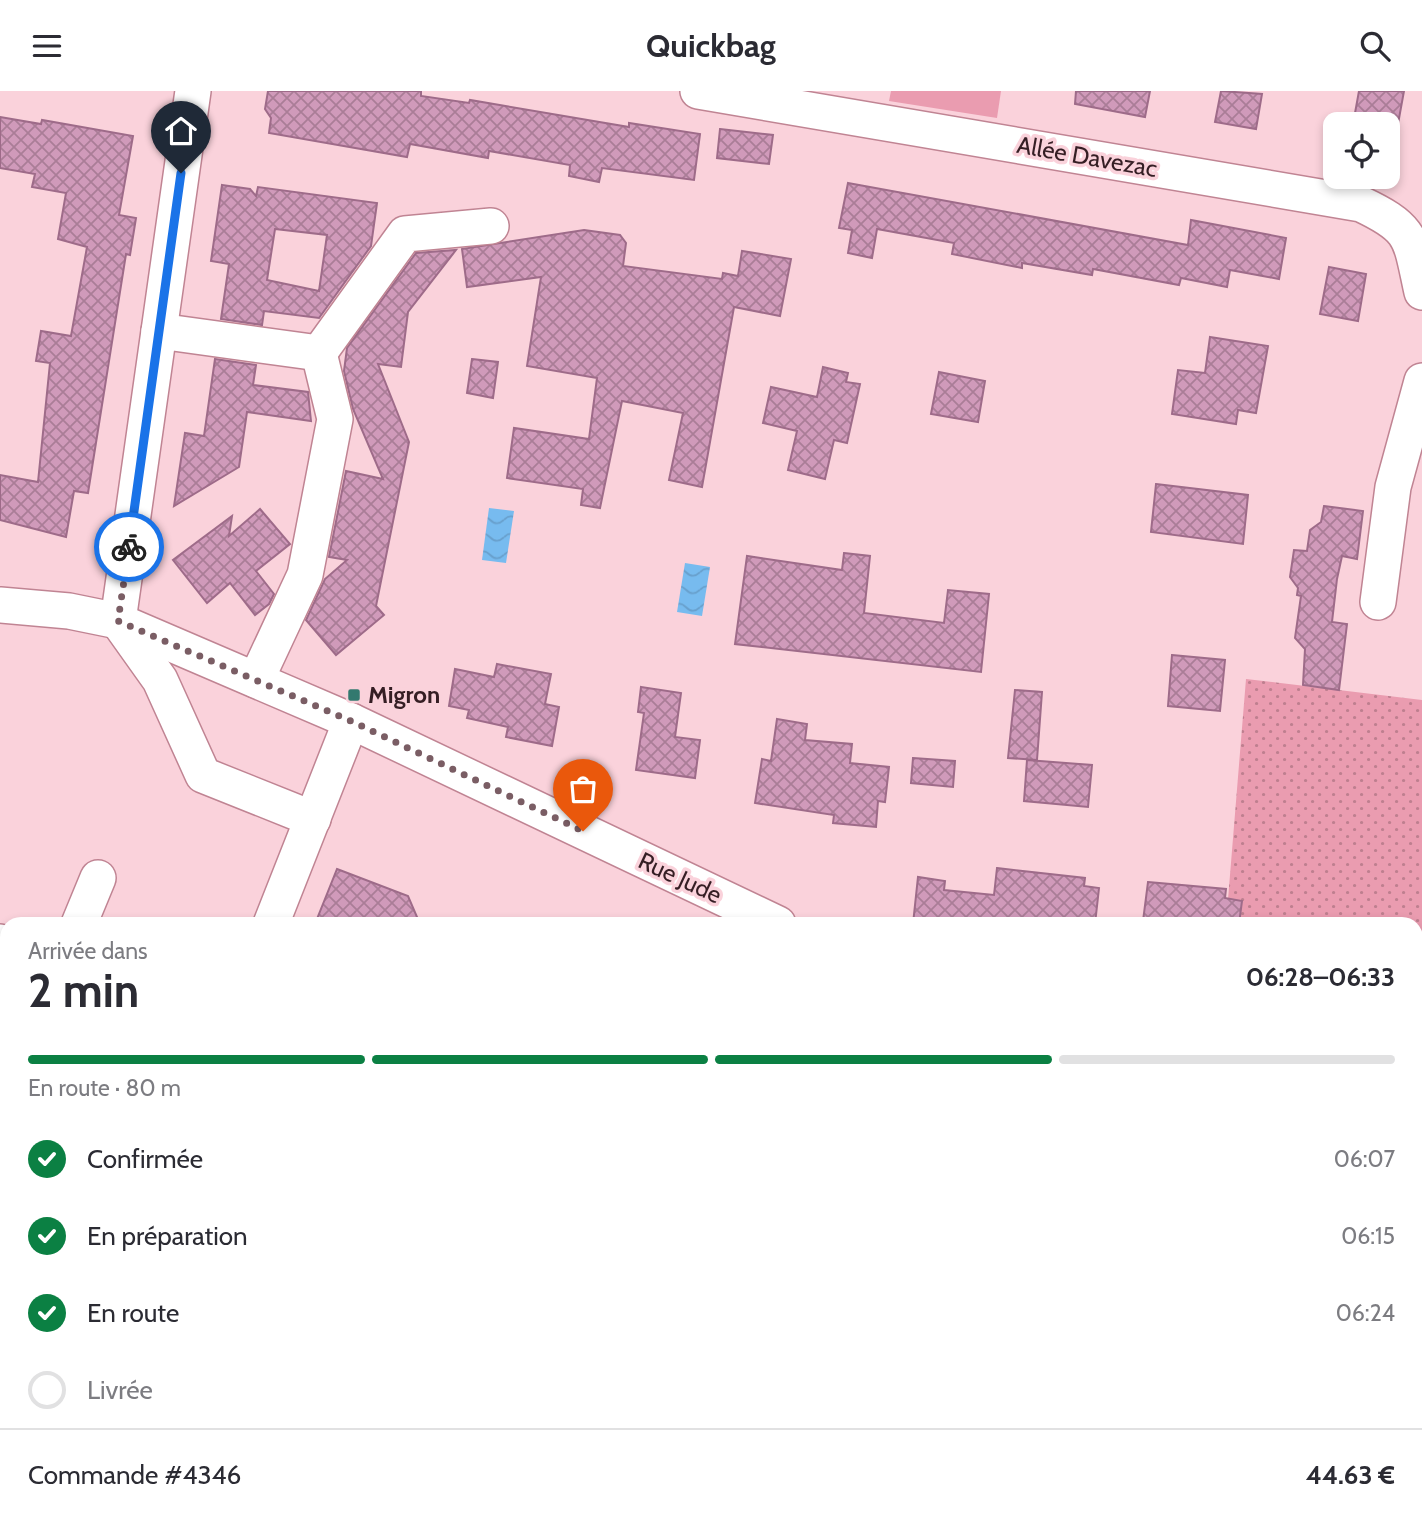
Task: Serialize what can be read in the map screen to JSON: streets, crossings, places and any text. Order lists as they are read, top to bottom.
{
  "streets": {
    "street": ["Allée Davezac", "Rue Jude"]
  },
  "places": {
    "transit": ["Migron"]
  },
  "page": {
    "header": "Quickbag",
    "heading": ["2 min", "Arrivée dans", "06:28–06:33"],
    "panel": ["Commande #4346", "44.63 €"],
    "bar": "En route · 80 m",
    "list": [
      ["Confirmée", "06:07"],
      ["En préparation", "06:15"],
      ["En route", "06:24"],
      "Livrée"
    ]
  }
}
